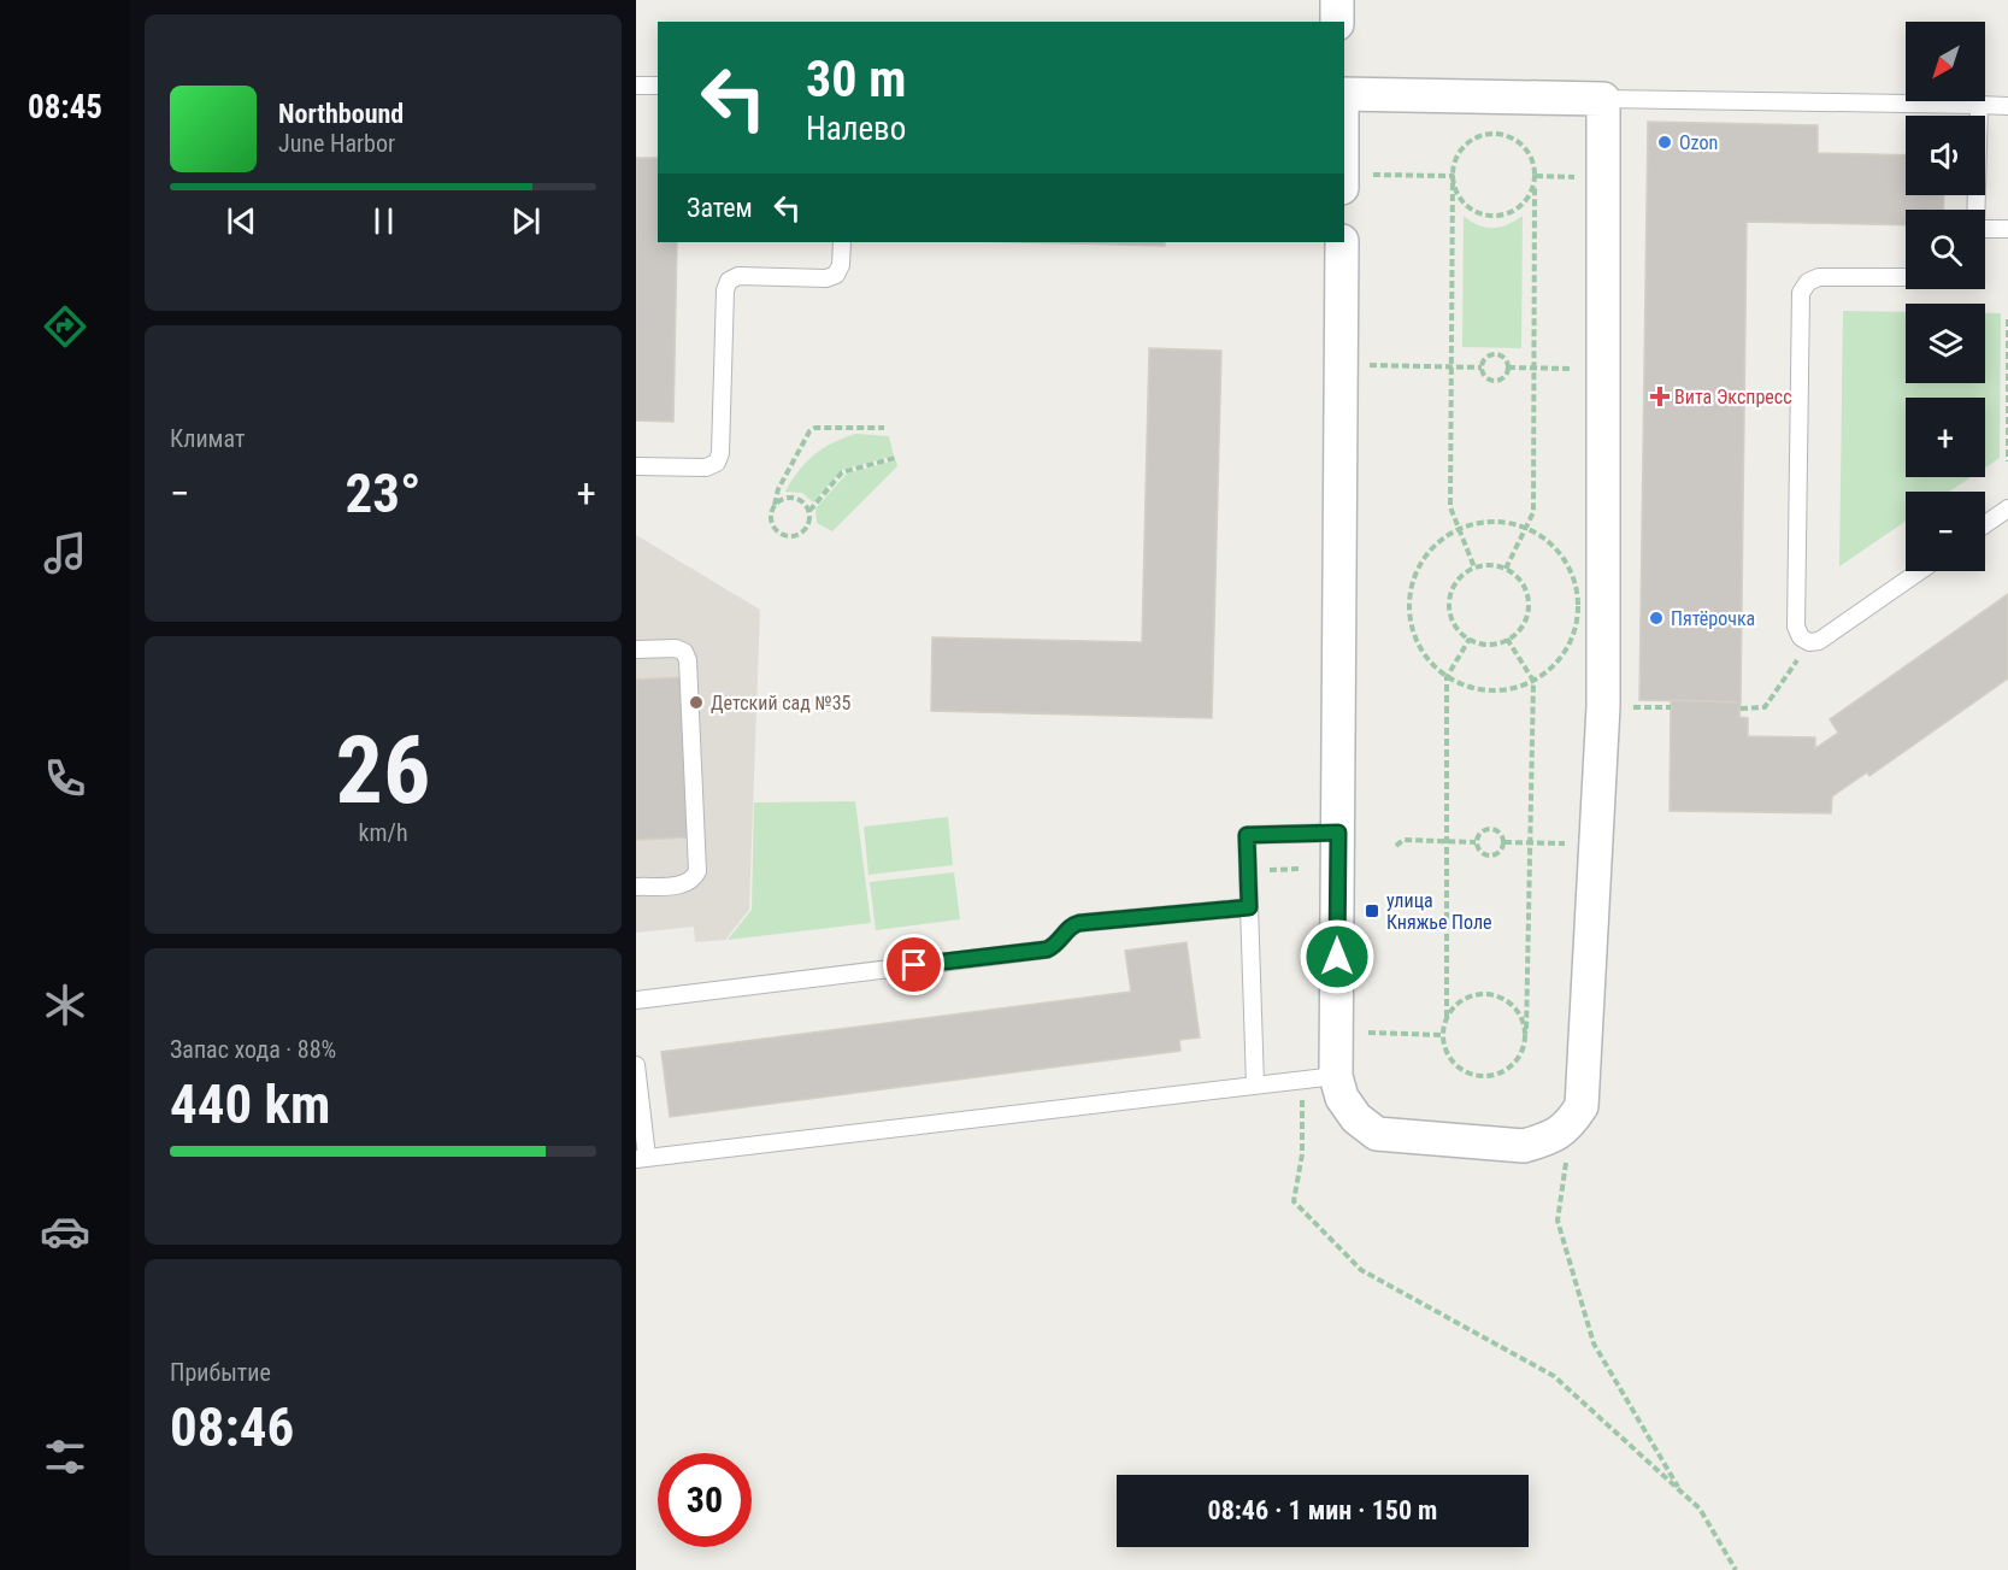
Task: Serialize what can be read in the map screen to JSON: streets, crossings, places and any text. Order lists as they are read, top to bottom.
{
  "places": {
    "other": ["Ozon", "Пятёрочка", "Детский сад №35"],
    "health": ["Вита Экспресс"],
    "transit": ["улица Княжье Поле"]
  },
  "north": "bottom left",
  "page": {
    "tabs": "08:45",
    "map_buttons": ["+", "−"],
    "turn": ["30 m", "Налево"],
    "song": ["Northbound", "June Harbor"],
    "then": "Затем",
    "tile": [
      "Климат",
      ["26", "km/h"],
      ["Запас хода · 88%", "440 km"],
      ["Прибытие", "08:46"]
    ],
    "heat": ["−", "23°", "+"],
    "limit": "30",
    "trip": "08:46 · 1 мин · 150 m"
  }
}
